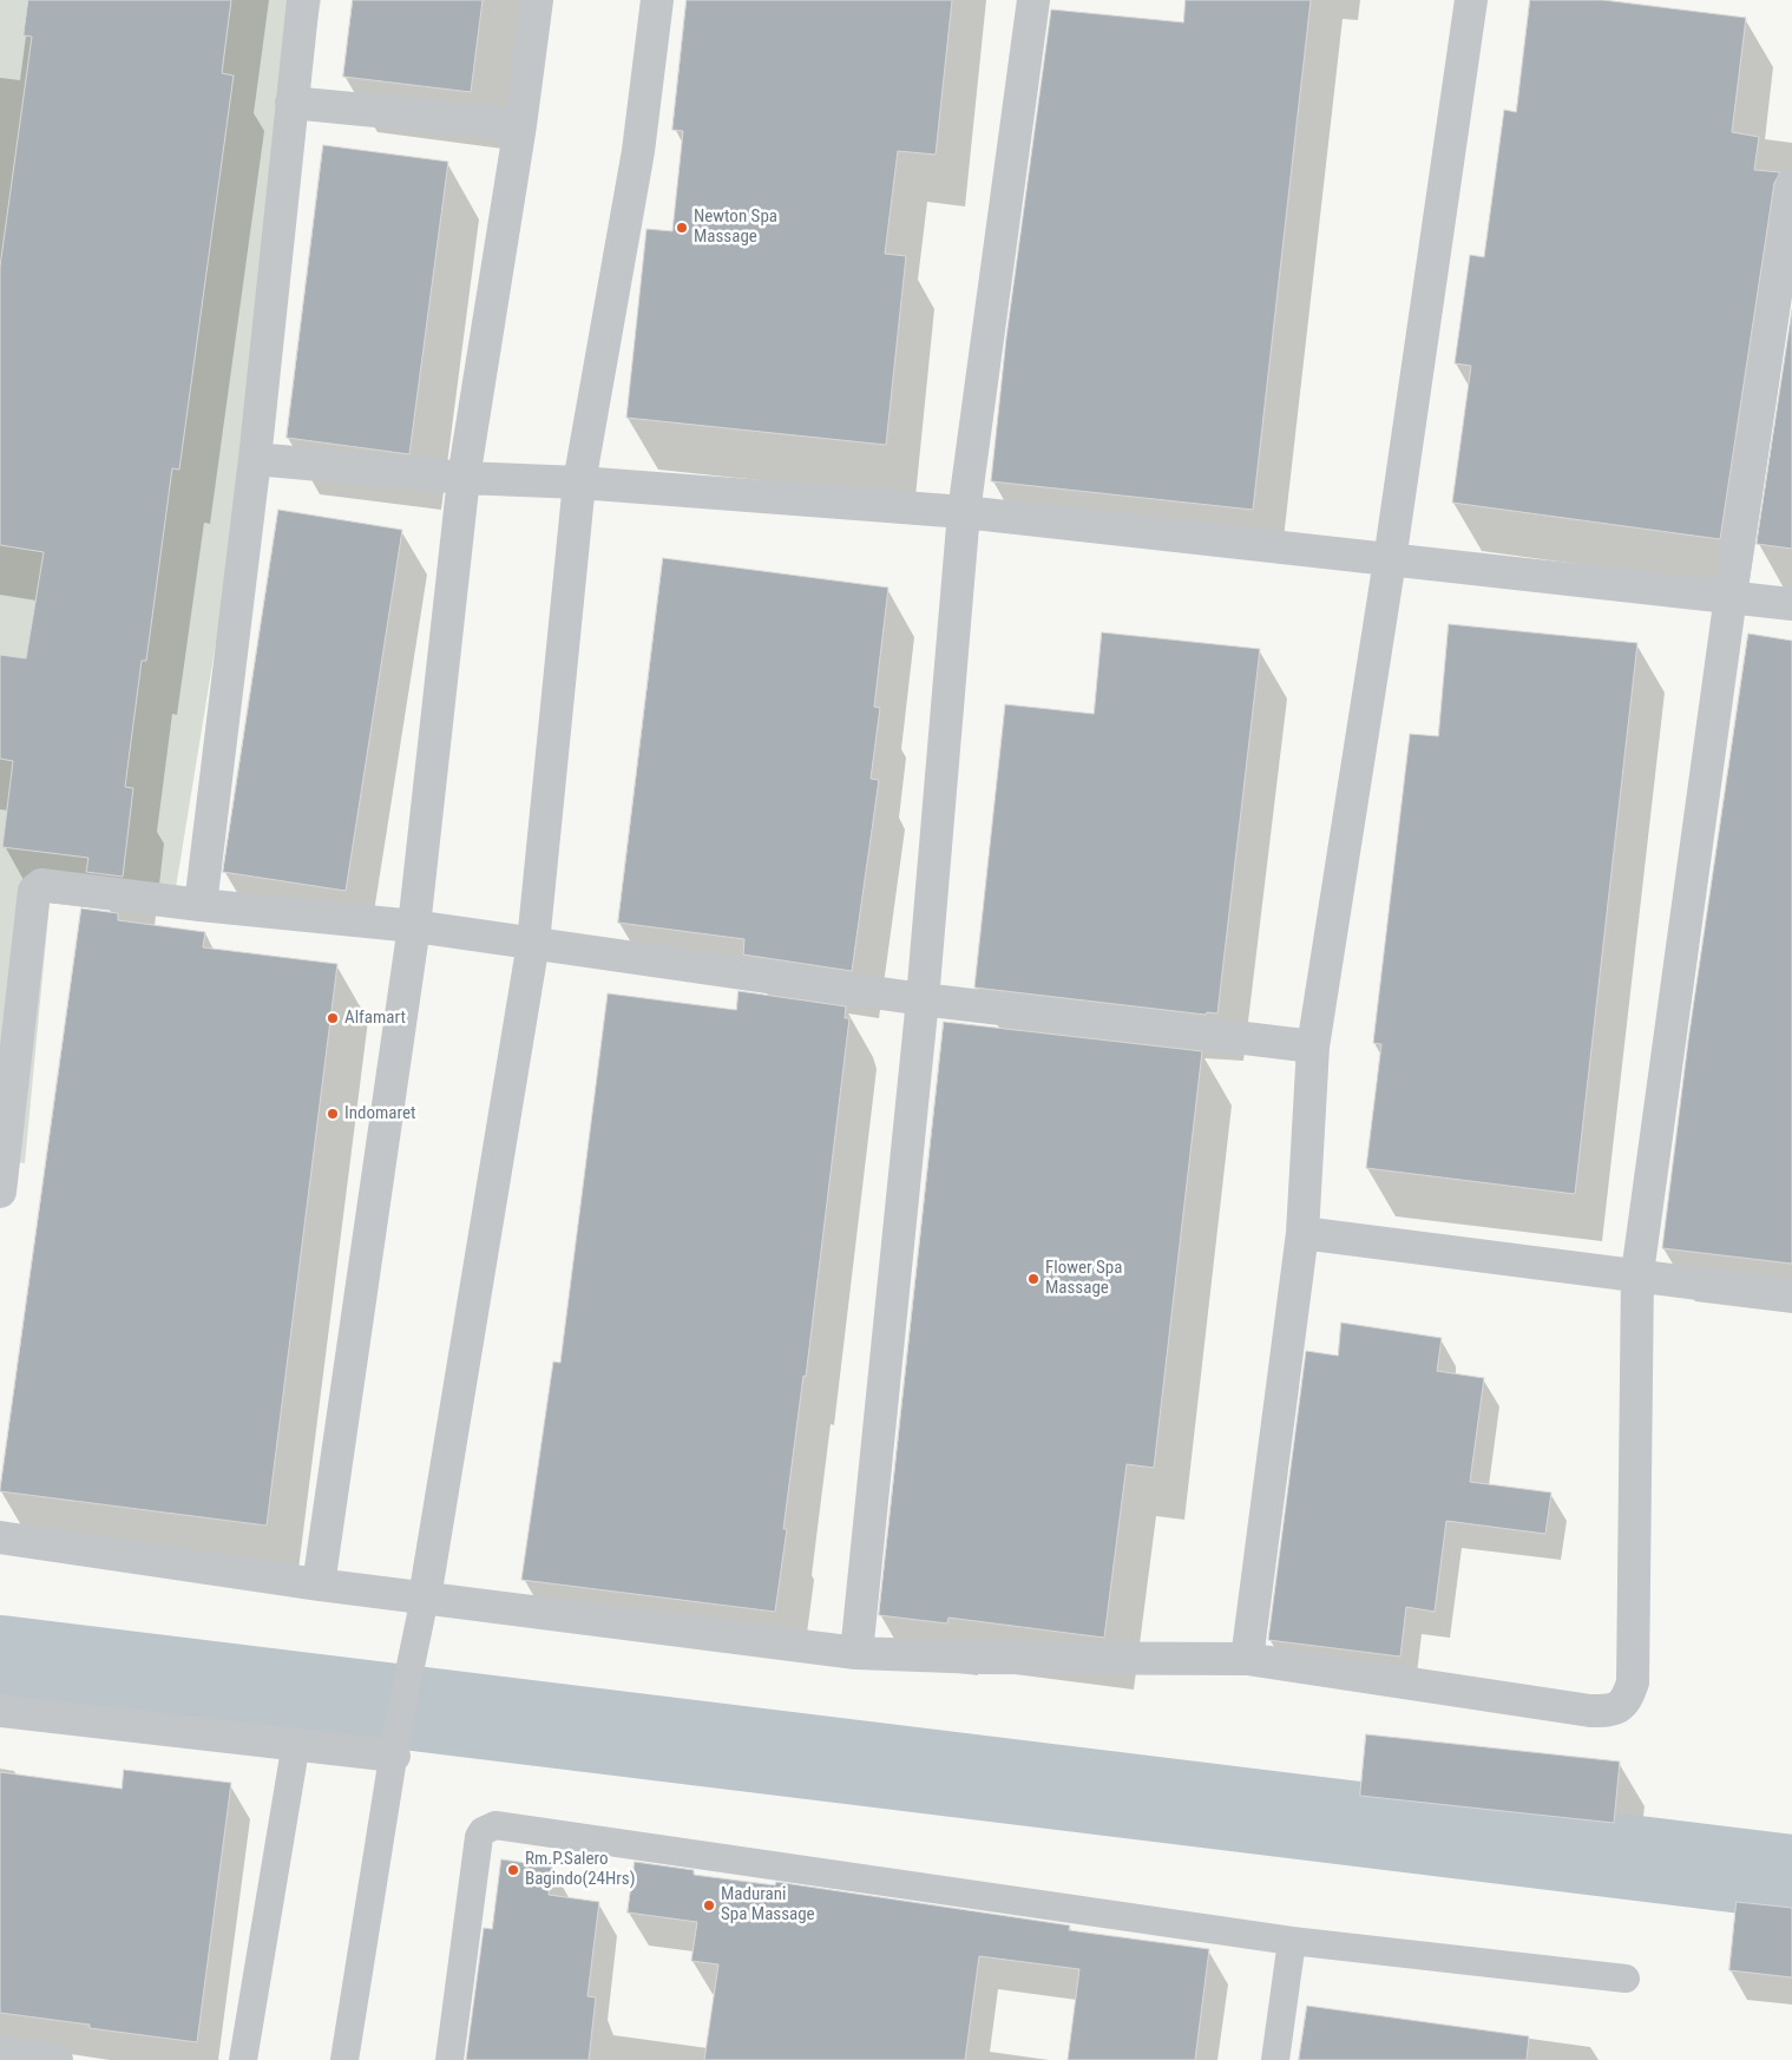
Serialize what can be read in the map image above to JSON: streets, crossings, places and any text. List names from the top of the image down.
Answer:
{
  "places": [
    "Newton Spa Massage",
    "Alfamart",
    "Indomaret",
    "Flower Spa Massage",
    "Rm.P.Salero Bagindo(24Hrs)",
    "Madurani Spa Massage"
  ]
}
